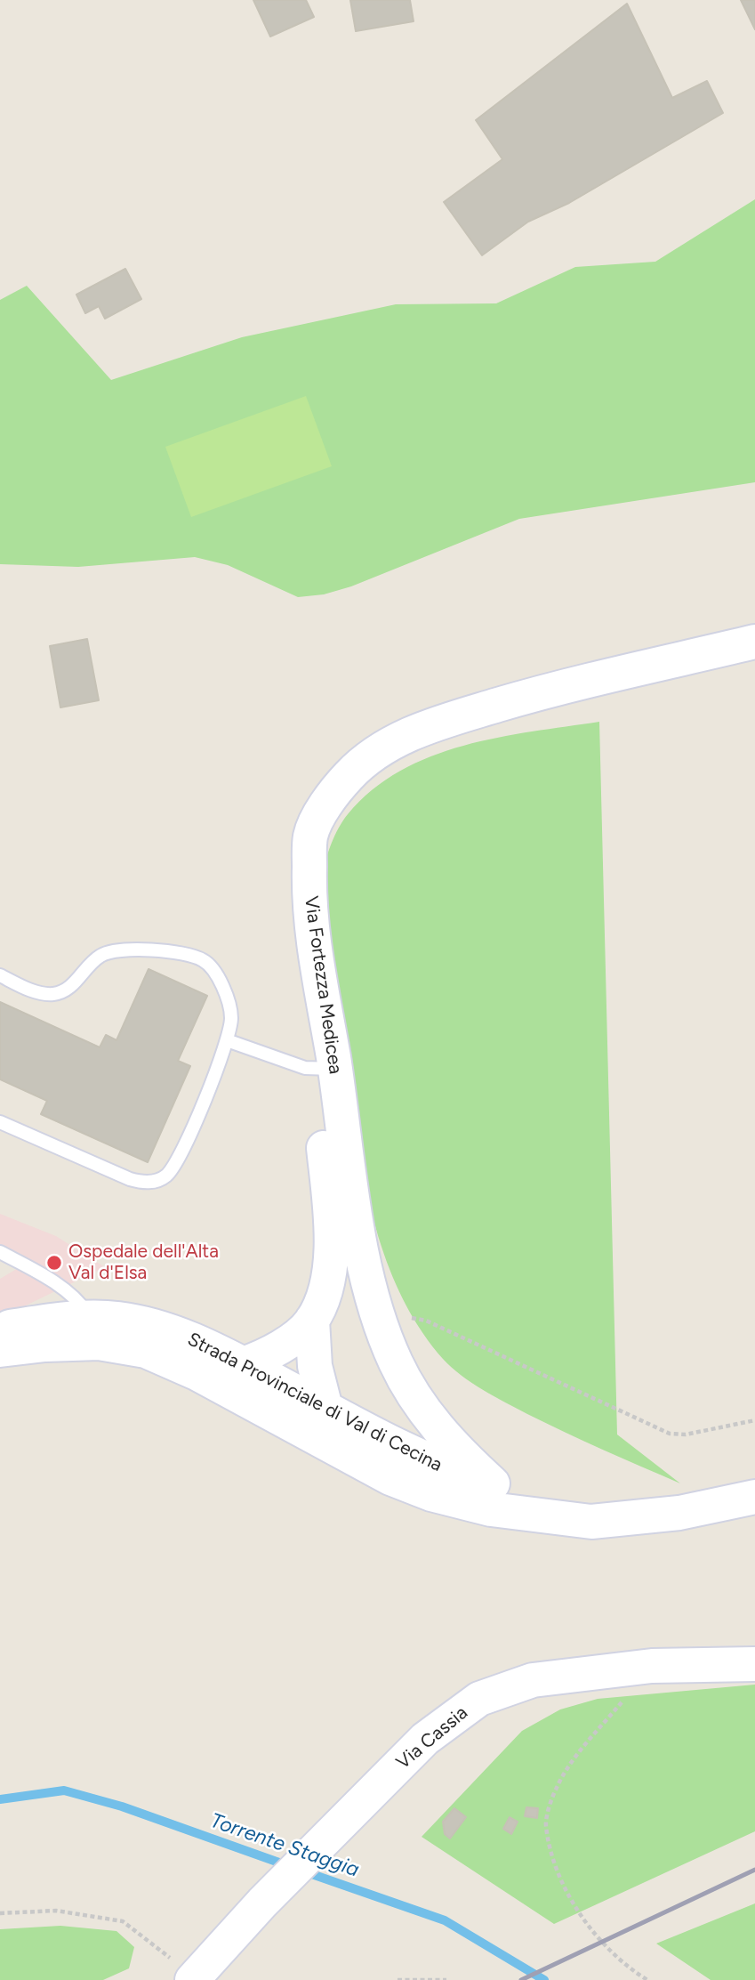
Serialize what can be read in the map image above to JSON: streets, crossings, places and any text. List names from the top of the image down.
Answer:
{
  "streets": {
    "main road": ["Via Fortezza Medicea", "Strada Provinciale di Val di Cecina", "Via Cassia"]
  },
  "crossings": [
    ["Via Fortezza Medicea", "Strada Provinciale di Val di Cecina"]
  ],
  "water": ["Torrente Staggia"],
  "places": ["Ospedale dell'Alta Val d'Elsa"]
}
